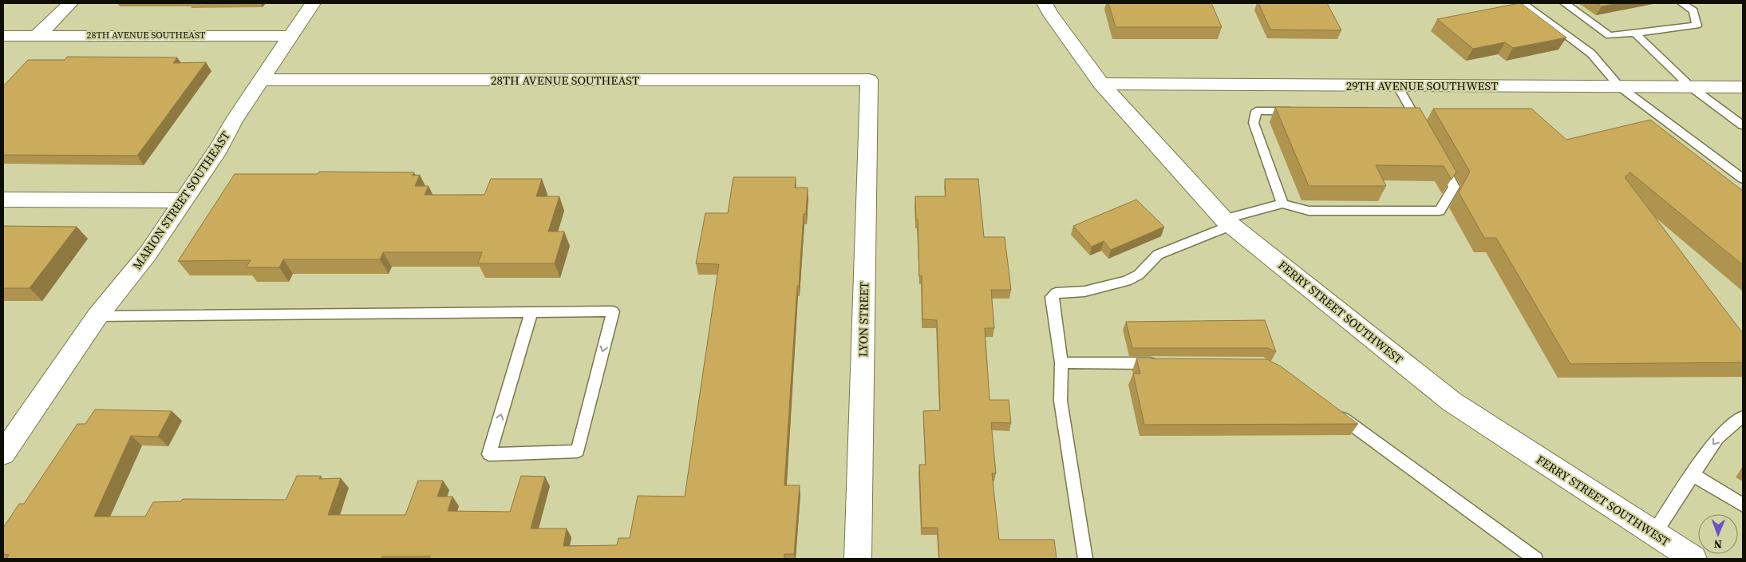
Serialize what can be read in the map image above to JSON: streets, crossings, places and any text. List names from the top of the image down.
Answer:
{
  "streets": {
    "street": [
      "28TH AVENUE SOUTHEAST",
      "29TH AVENUE SOUTHWEST",
      "MARION STREET SOUTHEAST",
      "FERRY STREET SOUTHWEST",
      "LYON STREET"
    ]
  },
  "crossings": [
    ["28TH AVENUE SOUTHEAST", "MARION STREET SOUTHEAST"],
    ["28TH AVENUE SOUTHEAST", "LYON STREET"],
    ["29TH AVENUE SOUTHWEST", "FERRY STREET SOUTHWEST"]
  ],
  "north": "bottom"
}
